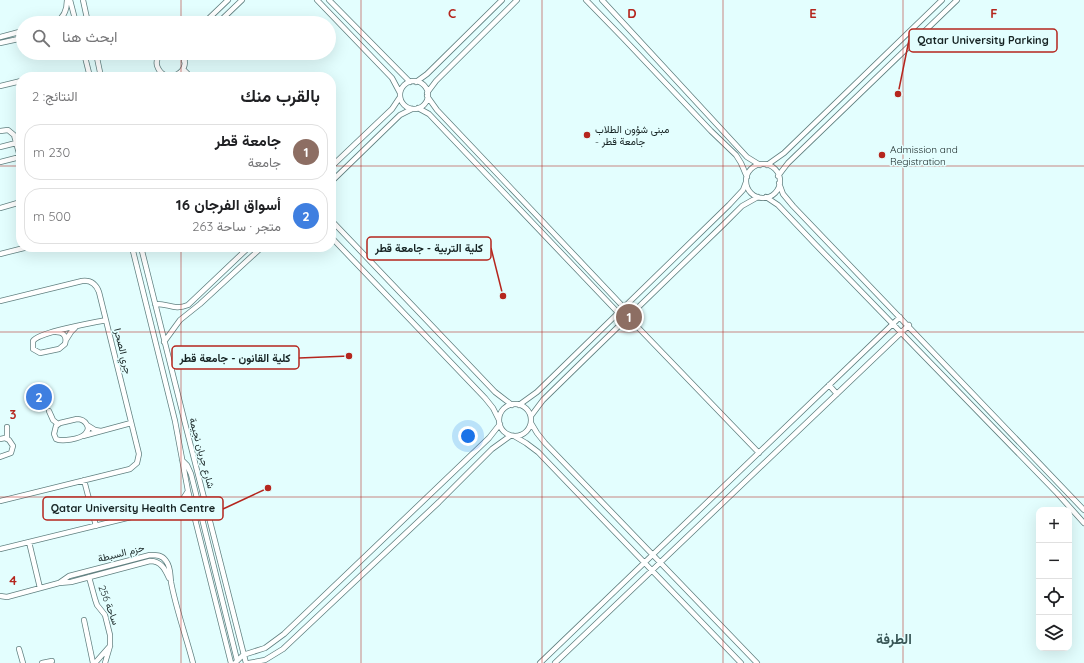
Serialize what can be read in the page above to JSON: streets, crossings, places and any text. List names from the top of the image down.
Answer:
{
  "streets": {
    "street": [
      "جري الصحرا",
      "شارع جريان نجيمة",
      "حزم السبطة",
      "ساحة 256"
    ]
  },
  "crossings": [
    ["حزم السبطة", "ساحة 256"]
  ],
  "districts": ["الطرفة"],
  "places": [
    "Qatar University Parking",
    "مبنى شؤون الطلاب - جامعة قطر",
    "Admission and Registration",
    "كلية التربية - جامعة قطر",
    "كلية القانون - جامعة قطر",
    "Qatar University Health Centre"
  ],
  "page": {
    "search": "ابحث هنا",
    "heading": ["بالقرب منك", "النتائج: 2"],
    "list": [
      {
        "mark": "1",
        "name": "جامعة قطر",
        "note": "جامعة",
        "value": "230 m"
      },
      {
        "mark": "2",
        "name": "أسواق الفرجان 16",
        "note": "متجر · ساحة 263",
        "value": "500 m"
      }
    ],
    "pins": ["1", "2"],
    "map_buttons": ["+", "−"]
  },
  "grid": {
    "columns": [
      "C",
      "D",
      "E",
      "F"
    ],
    "rows": ["3", "4"]
  }
}
